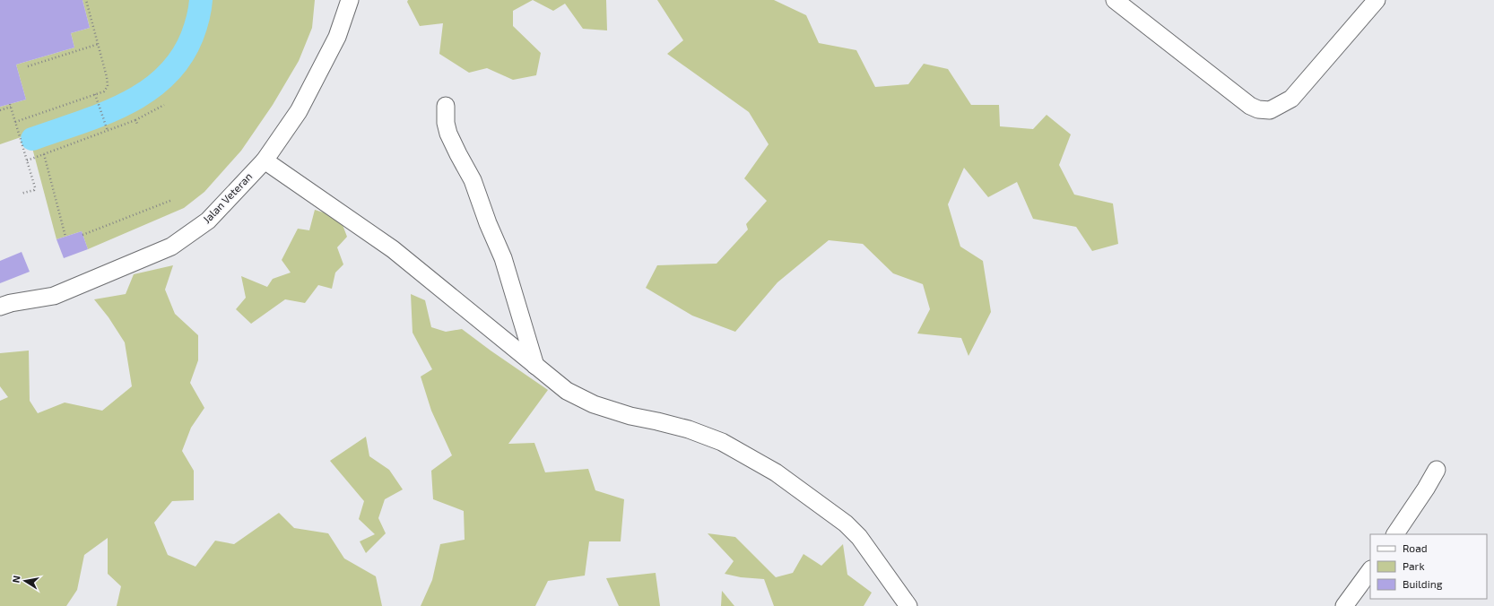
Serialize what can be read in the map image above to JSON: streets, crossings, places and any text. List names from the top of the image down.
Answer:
{
  "streets": {
    "street": ["Jalan Veteran"]
  },
  "legend": ["Road", "Park", "Building"],
  "north": "left"
}
